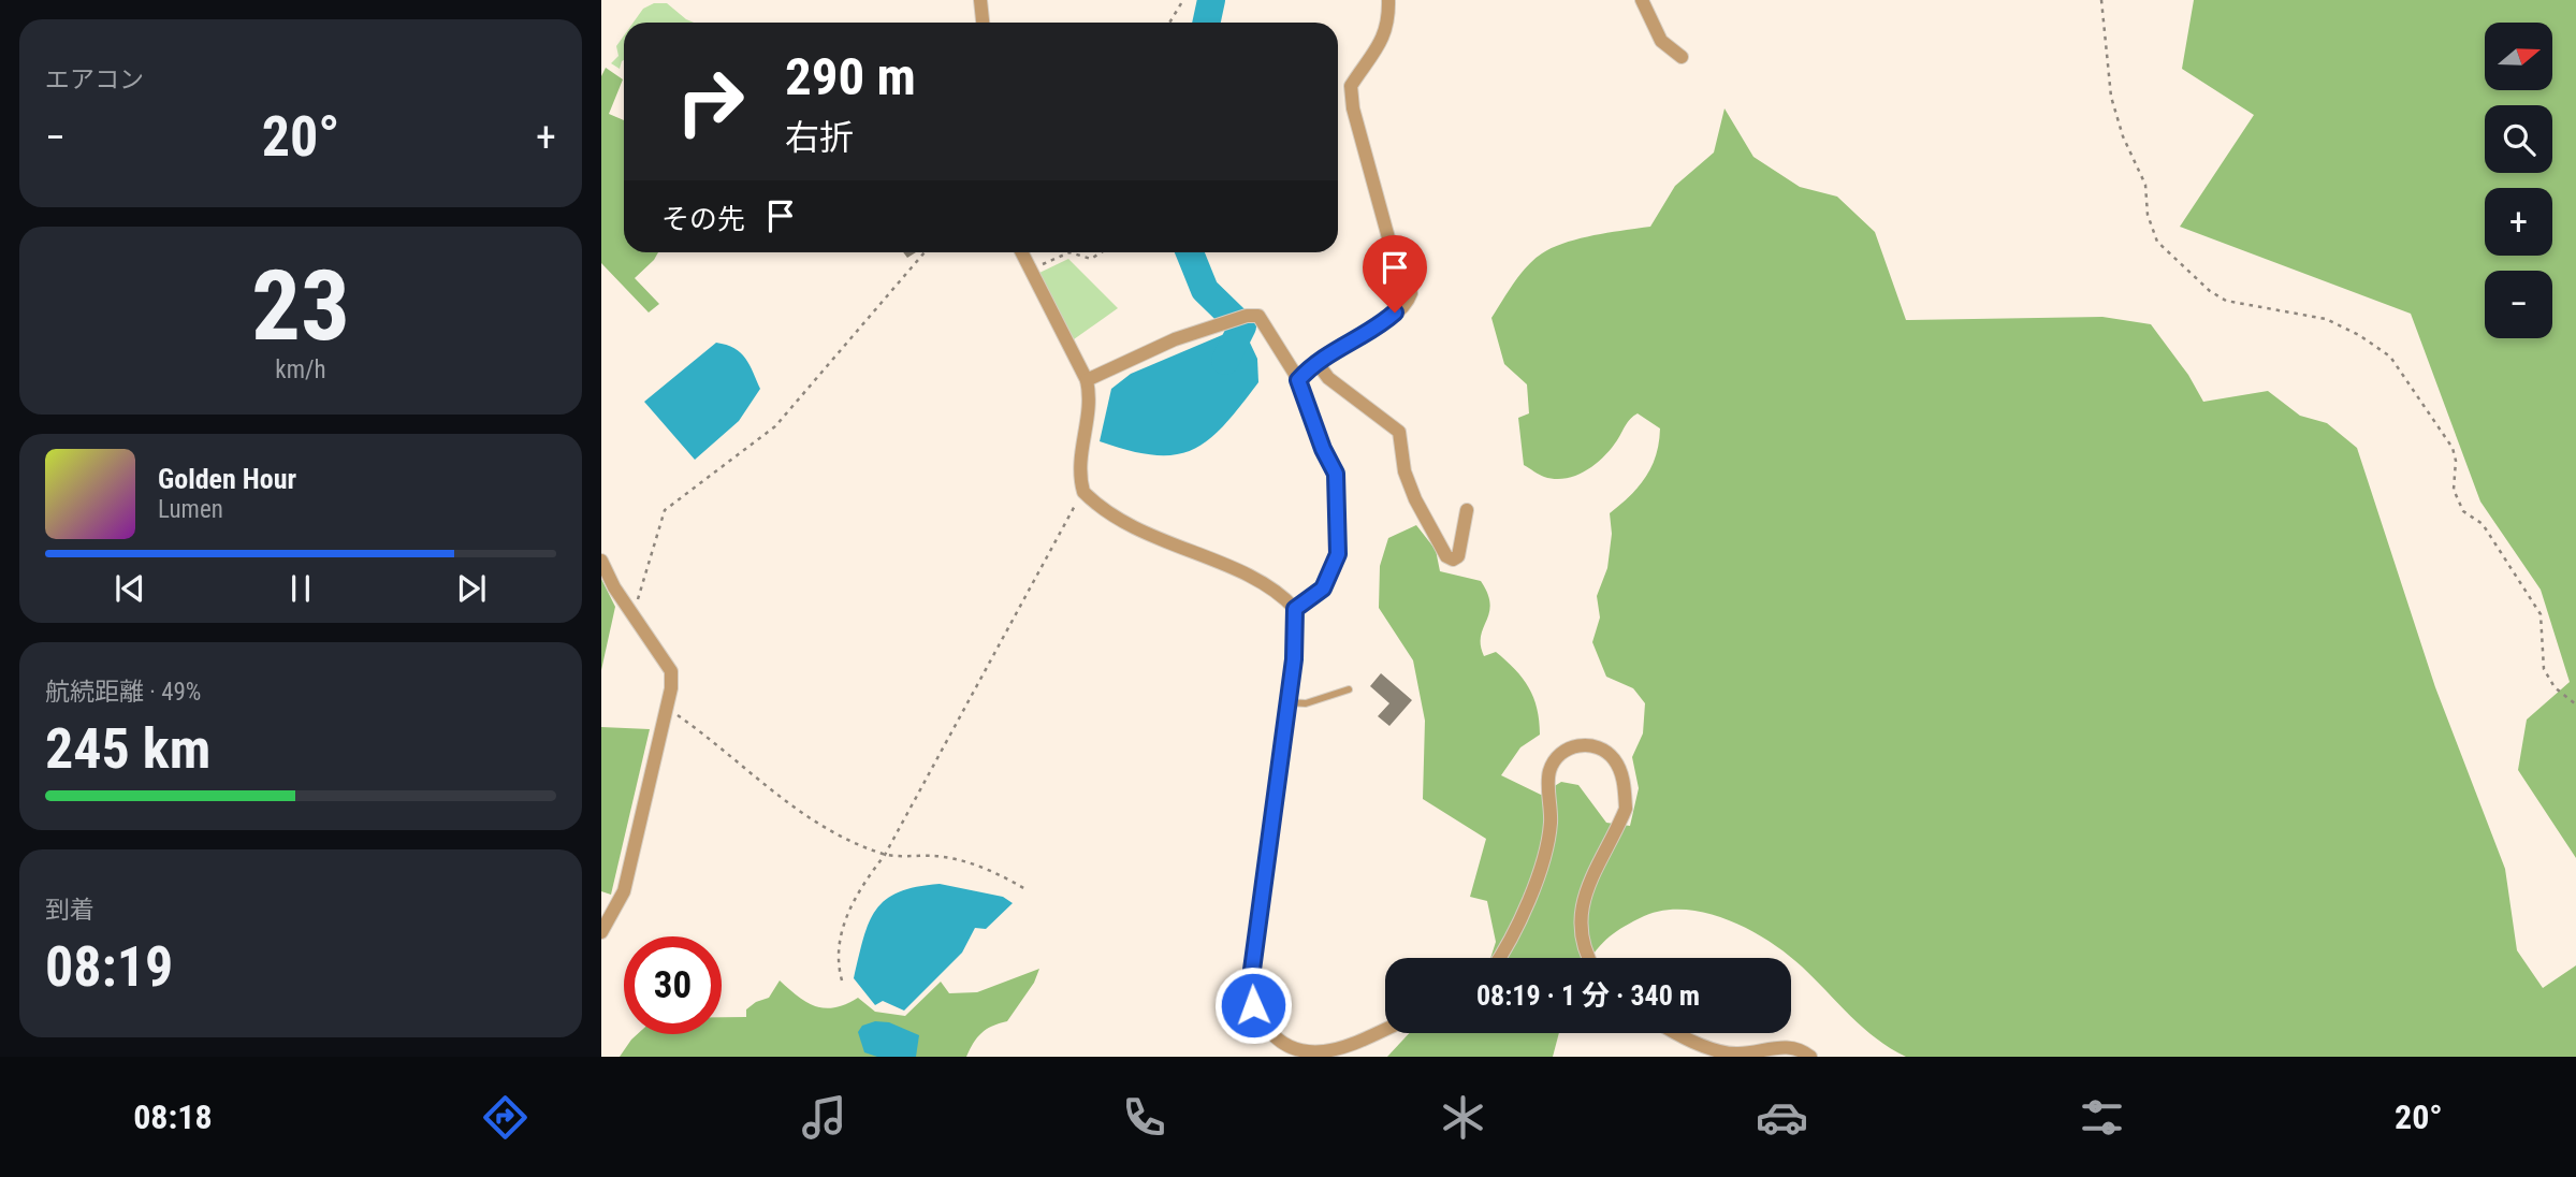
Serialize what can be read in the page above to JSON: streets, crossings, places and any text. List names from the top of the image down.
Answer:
{
  "north": "right",
  "page": {
    "tile": [
      "エアコン",
      ["23", "km/h"],
      ["航続距離 · 49%", "245 km"],
      ["到着", "08:19"]
    ],
    "map_buttons": ["+", "−"],
    "turn": ["290 m", "右折"],
    "heat": ["−", "20°", "+"],
    "then": "その先",
    "song": ["Golden Hour", "Lumen"],
    "limit": "30",
    "trip": "08:19 · 1 分 · 340 m",
    "tabs": ["08:18", "20°"]
  }
}
